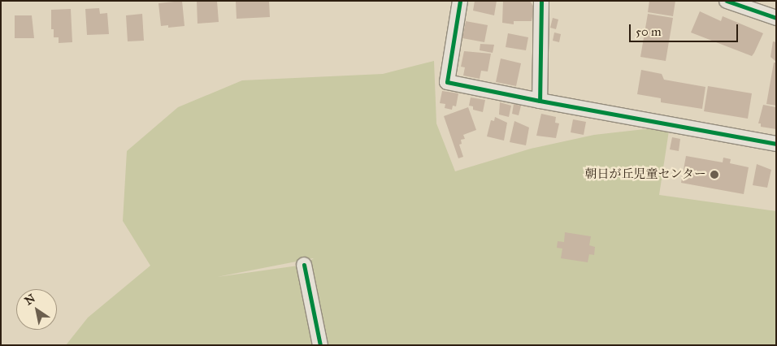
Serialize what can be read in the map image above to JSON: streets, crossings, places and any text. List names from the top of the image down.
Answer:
{
  "places": ["朝日が丘児童センター"],
  "scale_bar": "50 m",
  "north": "top left"
}
